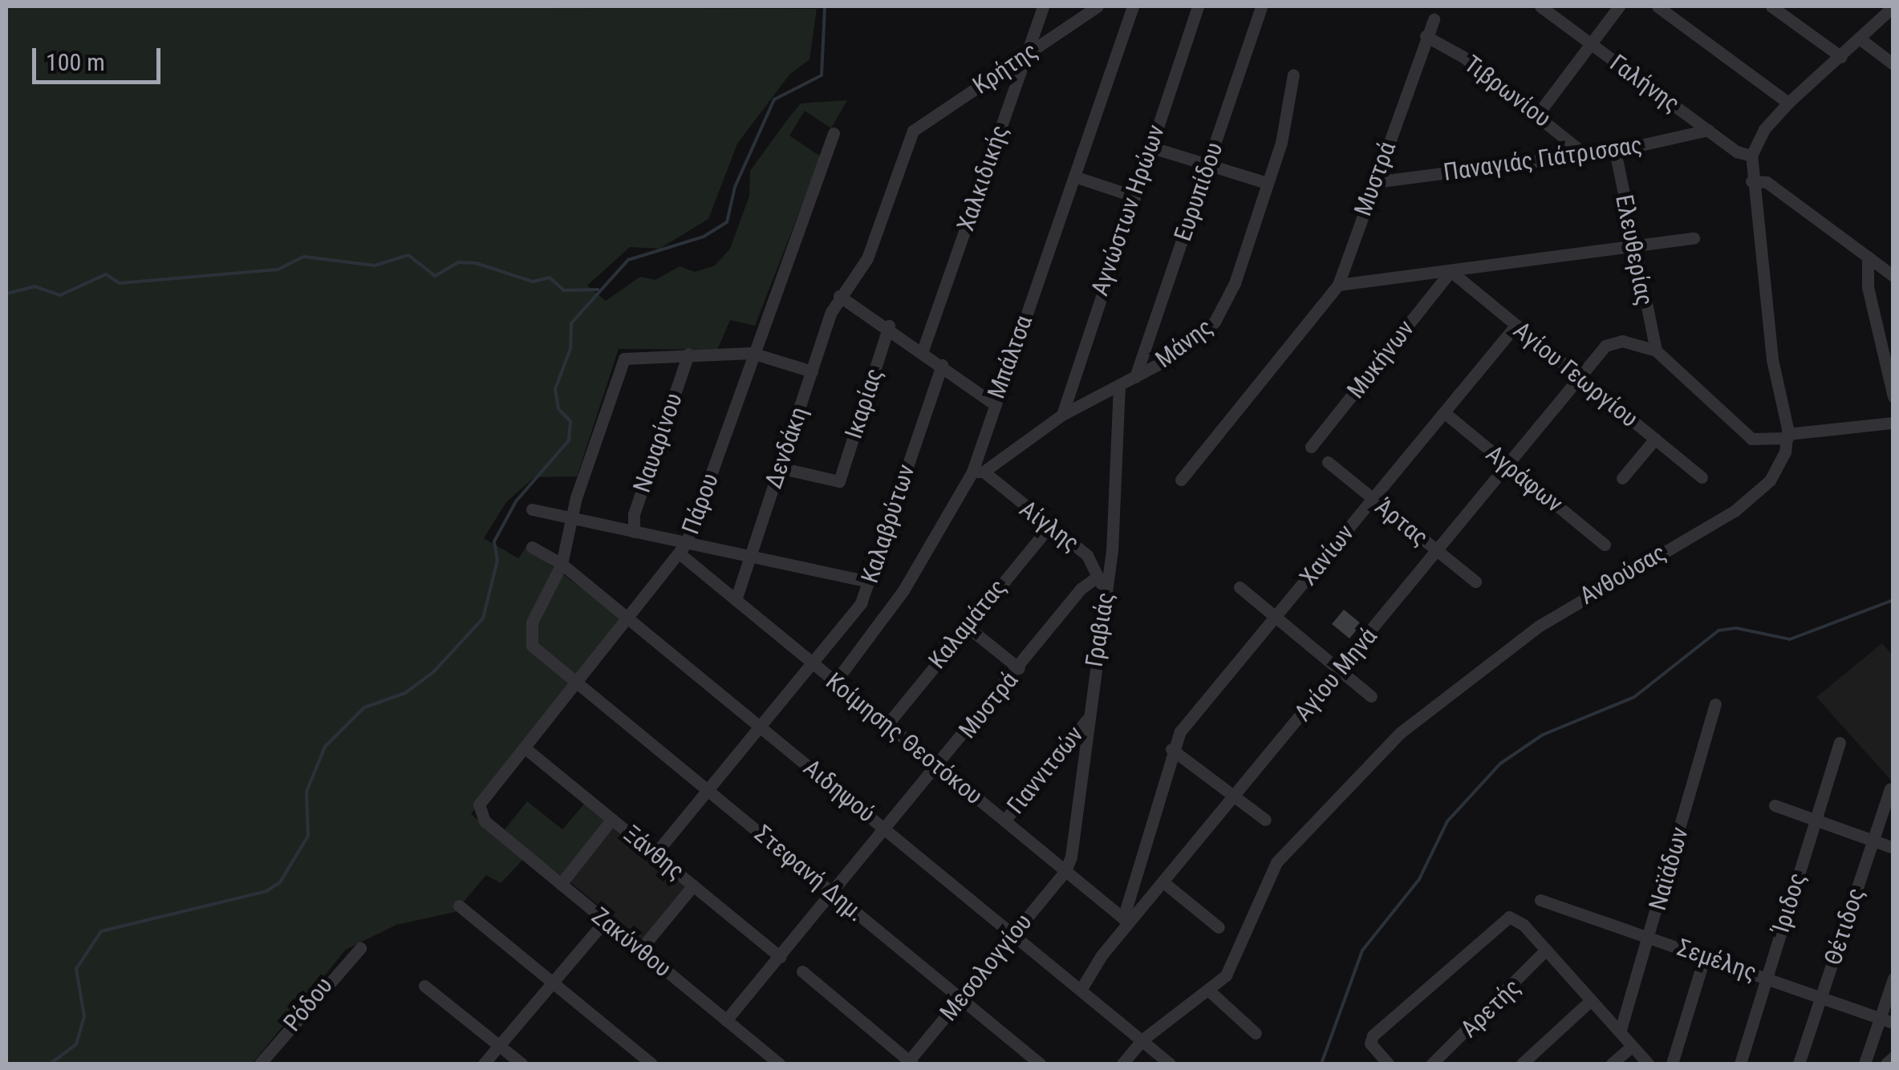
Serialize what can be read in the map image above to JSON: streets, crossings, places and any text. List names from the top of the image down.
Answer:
{
  "streets": {
    "street": [
      "Κρήτης",
      "Γαλήνης",
      "Τιβρωνίου",
      "Παναγιάς Γιάτρισσας",
      "Χαλκιδικής",
      "Μυστρά",
      "Ευρυπίδου",
      "Αγνώστων Ηρώων",
      "Ελευθερίας",
      "Μάνης",
      "Μπάλτσα",
      "Μυκήνων",
      "Αγίου Γεωργίου",
      "Ικαρίας",
      "Ναυαρίνου",
      "Δενδάκη",
      "Αγράφων",
      "Πάρου",
      "Άρτας",
      "Καλαβρύτων",
      "Αίγλης",
      "Χανίων",
      "Ανθούσας",
      "Καλαμάτας",
      "Γραβιάς",
      "Αγίου Μηνά",
      "Κοίμησης Θεοτόκου",
      "Γιαννιτσών",
      "Αιδηψού",
      "Ξάνθης",
      "Ναϊάδων",
      "Στεφανή Δημ.",
      "Ίριδος",
      "Θέτιδος",
      "Ζακύνθου",
      "Σεμέλης",
      "Μεσολογγίου",
      "Ρόδου",
      "Αρετής"
    ]
  },
  "crossings": [
    ["Κρήτης", "Χαλκιδικής"],
    ["Κρήτης", "Δενδάκη"],
    ["Γαλήνης", "Παναγιάς Γιάτρισσας"],
    ["Γαλήνης", "Ανθούσας"],
    ["Τιβρωνίου", "Παναγιάς Γιάτρισσας"],
    ["Τιβρωνίου", "Μυστρά"],
    ["Παναγιάς Γιάτρισσας", "Μυστρά"],
    ["Παναγιάς Γιάτρισσας", "Ελευθερίας"],
    ["Μυστρά", "Αίγλης"],
    ["Μυστρά", "Κοίμησης Θεοτόκου"],
    ["Μυστρά", "Αιδηψού"],
    ["Μυστρά", "Ξάνθης"],
    ["Μυστρά", "Στεφανή Δημ."],
    ["Μυστρά", "Ζακύνθου"],
    ["Ευρυπίδου", "Μάνης"],
    ["Αγνώστων Ηρώων", "Μάνης"],
    ["Ελευθερίας", "Αγίου Μηνά"],
    ["Μάνης", "Μπάλτσα"],
    ["Μάνης", "Αίγλης"],
    ["Μάνης", "Γραβιάς"],
    ["Μπάλτσα", "Αίγλης"],
    ["Μπάλτσα", "Κοίμησης Θεοτόκου"],
    ["Μυκήνων", "Αγίου Γεωργίου"],
    ["Αγίου Γεωργίου", "Χανίων"],
    ["Αγίου Γεωργίου", "Αγίου Μηνά"],
    ["Ικαρίας", "Δενδάκη"],
    ["Δενδάκη", "Κοίμησης Θεοτόκου"],
    ["Αγράφων", "Χανίων"],
    ["Αγράφων", "Αγίου Μηνά"],
    ["Πάρου", "Κοίμησης Θεοτόκου"],
    ["Πάρου", "Αιδηψού"],
    ["Πάρου", "Ξάνθης"],
    ["Πάρου", "Στεφανή Δημ."],
    ["Πάρου", "Ζακύνθου"],
    ["Άρτας", "Χανίων"],
    ["Άρτας", "Αγίου Μηνά"],
    ["Καλαβρύτων", "Κοίμησης Θεοτόκου"],
    ["Καλαβρύτων", "Αιδηψού"],
    ["Καλαβρύτων", "Ξάνθης"],
    ["Καλαβρύτων", "Στεφανή Δημ."],
    ["Αίγλης", "Καλαμάτας"],
    ["Αίγλης", "Γραβιάς"],
    ["Χανίων", "Αγίου Μηνά"],
    ["Χανίων", "Κοίμησης Θεοτόκου"],
    ["Ανθούσας", "Αιδηψού"],
    ["Καλαμάτας", "Κοίμησης Θεοτόκου"],
    ["Γραβιάς", "Κοίμησης Θεοτόκου"],
    ["Γραβιάς", "Γιαννιτσών"],
    ["Γραβιάς", "Μεσολογγίου"],
    ["Αγίου Μηνά", "Κοίμησης Θεοτόκου"],
    ["Αγίου Μηνά", "Αιδηψού"],
    ["Κοίμησης Θεοτόκου", "Γιαννιτσών"],
    ["Κοίμησης Θεοτόκου", "Μεσολογγίου"],
    ["Αιδηψού", "Στεφανή Δημ."],
    ["Αιδηψού", "Μεσολογγίου"],
    ["Ναϊάδων", "Σεμέλης"],
    ["Στεφανή Δημ.", "Μεσολογγίου"],
    ["Ίριδος", "Σεμέλης"],
    ["Θέτιδος", "Σεμέλης"]
  ],
  "scale_bar": "100 m"
}
